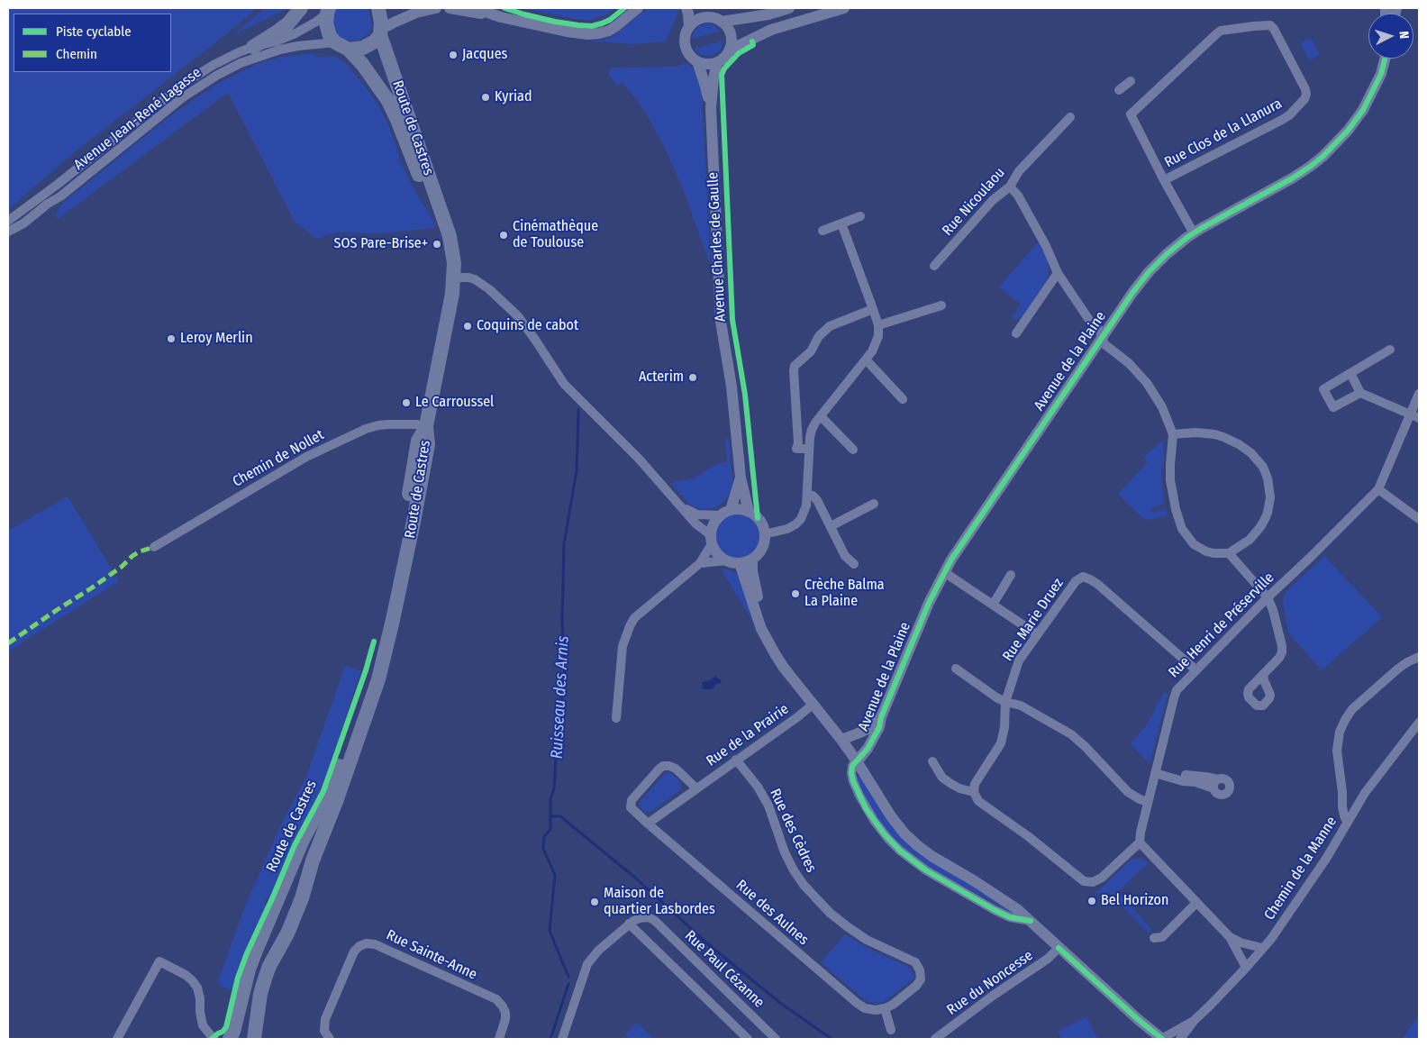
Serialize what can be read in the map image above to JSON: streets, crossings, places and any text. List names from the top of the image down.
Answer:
{
  "streets": {
    "main road": ["Route de Castres"],
    "street": [
      "Avenue Jean-René Lagasse",
      "Rue Clos de la Llanura",
      "Rue Nicoulaou",
      "Avenue Charles de Gaulle",
      "Avenue de la Plaine",
      "Chemin de Nollet",
      "Rue Marie Druez",
      "Rue Henri de Préserville",
      "Rue de la Prairie",
      "Rue des Cèdres",
      "Chemin de la Manne",
      "Rue des Aulnes",
      "Rue Sainte-Anne",
      "Rue Paul Cézanne",
      "Rue du Noncesse"
    ]
  },
  "crossings": [
    ["Avenue Jean-René Lagasse", "Route de Castres"],
    ["Route de Castres", "Chemin de Nollet"],
    ["Rue Marie Druez", "Rue Henri de Préserville"],
    ["Rue de la Prairie", "Rue des Cèdres"],
    ["Rue de la Prairie", "Rue des Aulnes"],
    ["Rue des Cèdres", "Rue des Aulnes"]
  ],
  "water": ["Ruisseau des Arnis"],
  "places": [
    "Jacques",
    "Kyriad",
    "Cinémathèque de Toulouse",
    "SOS Pare-Brise+",
    "Coquins de cabot",
    "Leroy Merlin",
    "Acterim",
    "Le Carroussel",
    "Crèche Balma La Plaine",
    "Bel Horizon",
    "Maison de quartier Lasbordes"
  ],
  "legend": ["Piste cyclable", "Chemin"],
  "north": "right"
}
